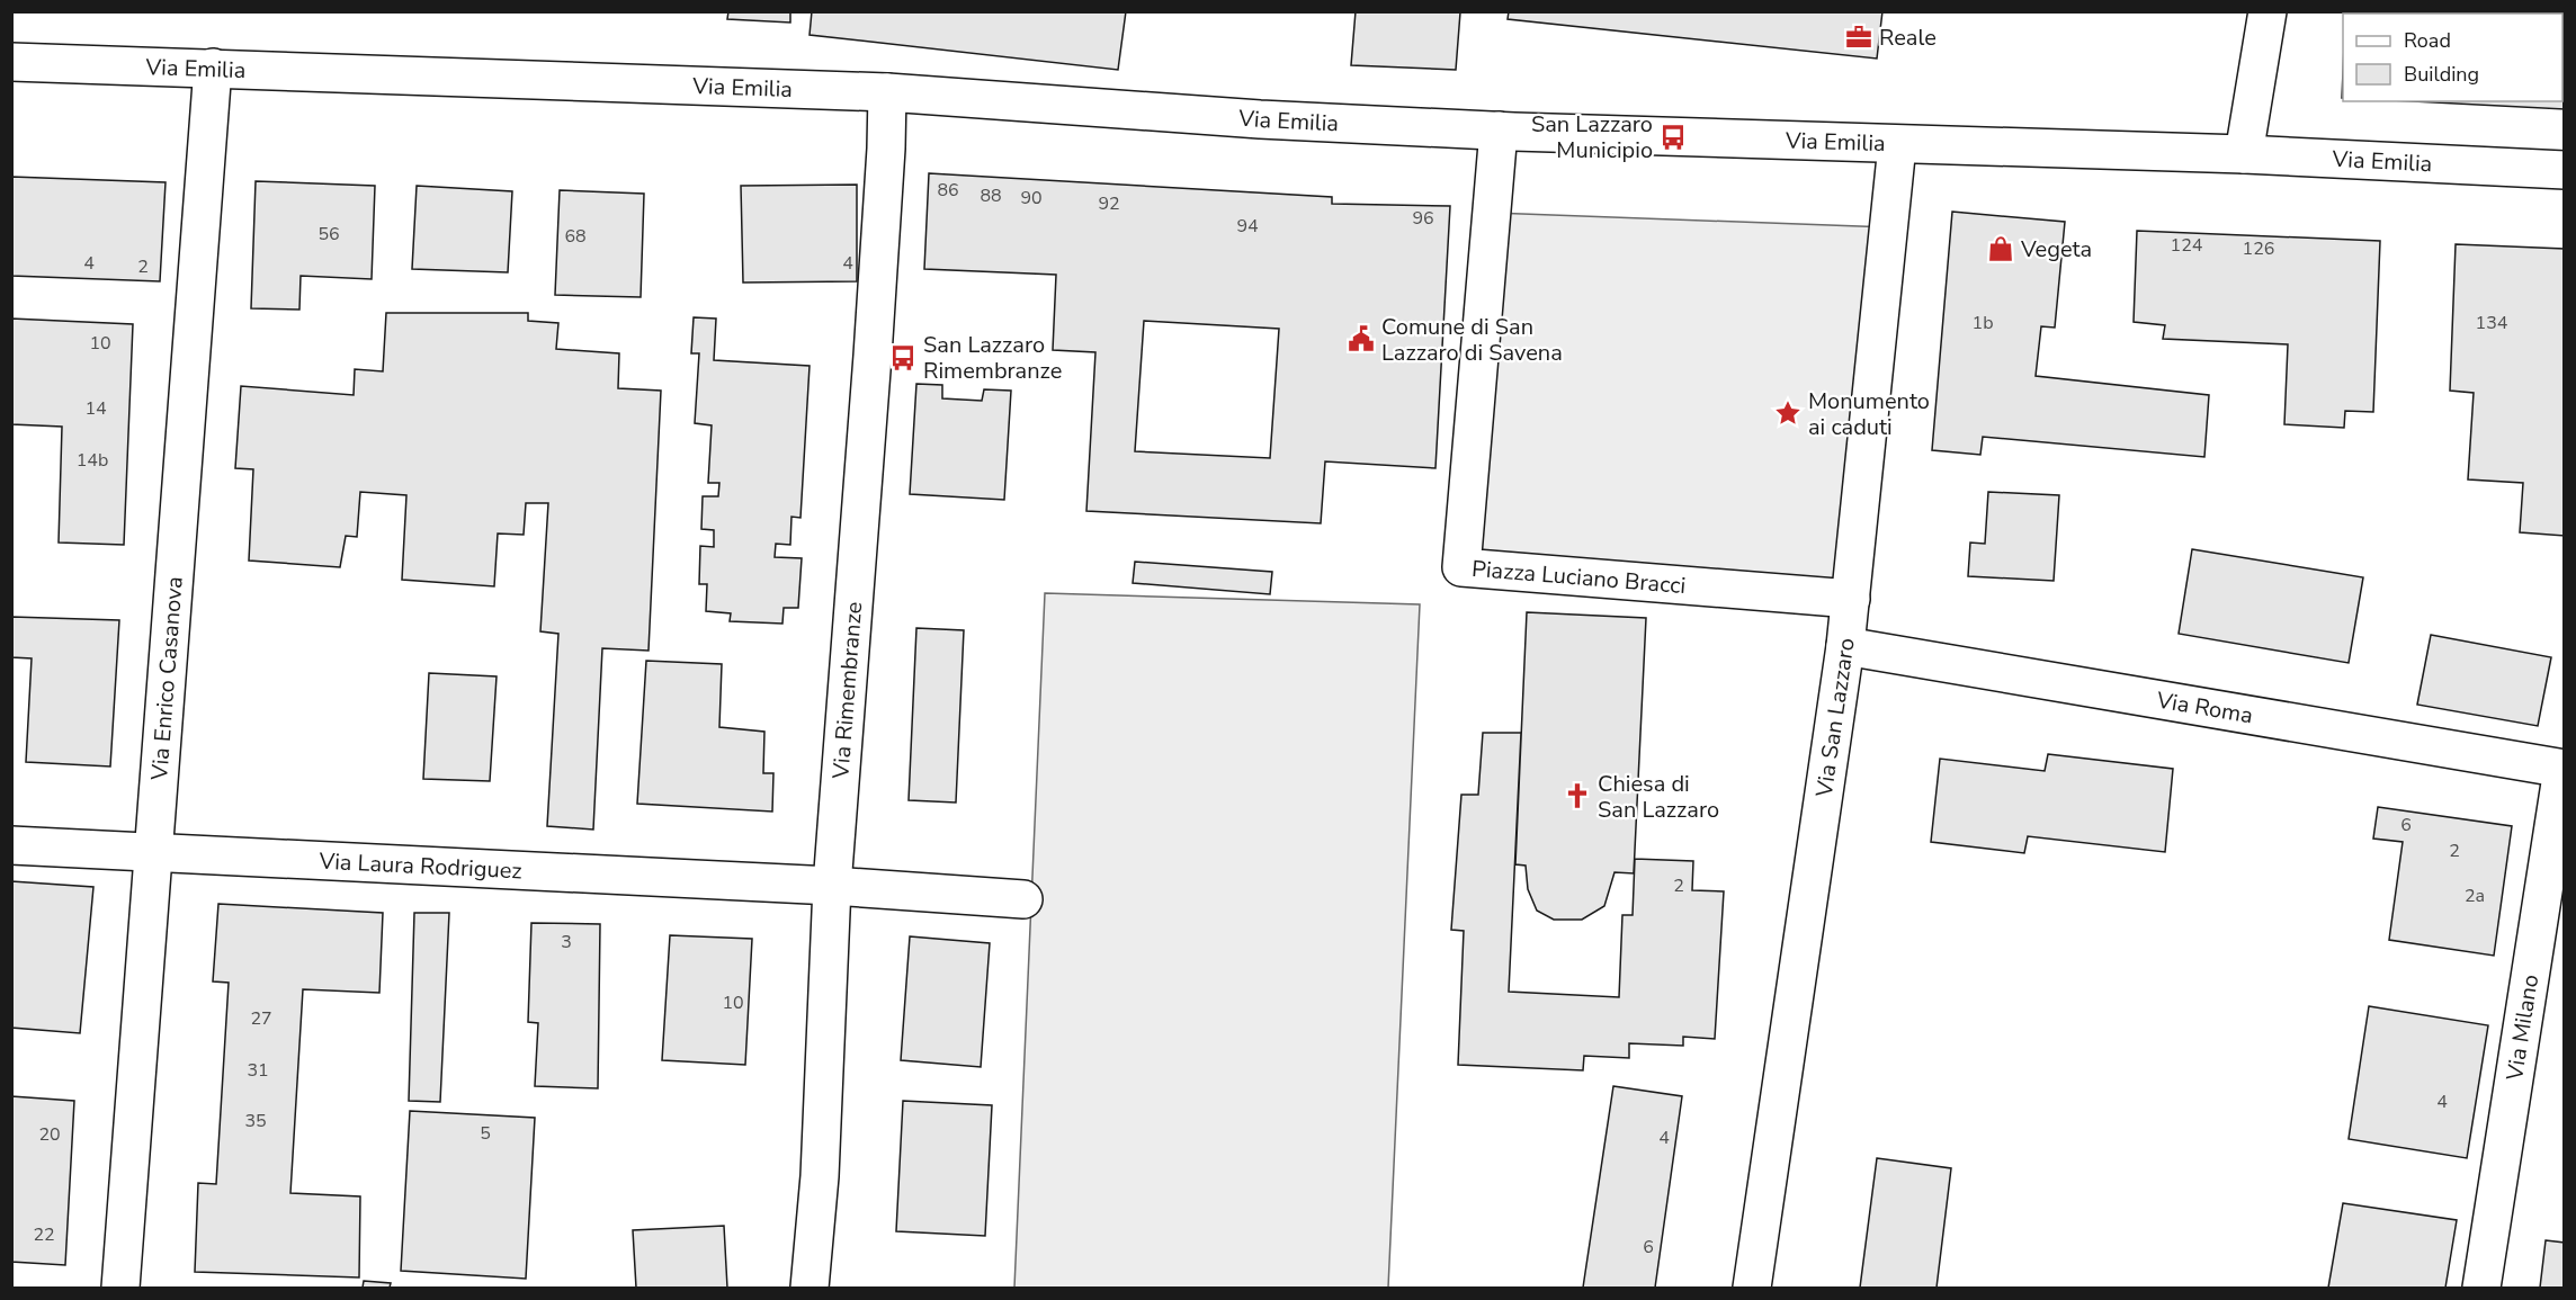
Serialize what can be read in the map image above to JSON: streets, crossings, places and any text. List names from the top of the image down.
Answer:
{
  "streets": {
    "street": [
      "Via Emilia",
      "Piazza Luciano Bracci",
      "Via Enrico Casanova",
      "Via Rimembranze",
      "Via Roma",
      "Via San Lazzaro",
      "Via Laura Rodriguez",
      "Via Milano"
    ]
  },
  "crossings": [
    ["Via Emilia", "Piazza Luciano Bracci"],
    ["Via Emilia", "Via Enrico Casanova"],
    ["Via Emilia", "Via Rimembranze"],
    ["Via Emilia", "Via San Lazzaro"],
    ["Piazza Luciano Bracci", "Via San Lazzaro"],
    ["Via Enrico Casanova", "Via Laura Rodriguez"],
    ["Via Rimembranze", "Via Laura Rodriguez"],
    ["Via Roma", "Via San Lazzaro"],
    ["Via Roma", "Via Milano"]
  ],
  "places": {
    "office": ["Reale"],
    "bus stop": ["San Lazzaro Municipio", "San Lazzaro Rimembranze"],
    "shop": ["Vegeta"],
    "public building": ["Comune di San Lazzaro di Savena"],
    "place": ["Monumento ai caduti"],
    "church": ["Chiesa di San Lazzaro"]
  },
  "house_numbers": [
    "86",
    "88",
    "90",
    "92",
    "96",
    "94",
    "56",
    "68",
    "124",
    "126",
    "4",
    "4",
    "2",
    "1b",
    "134",
    "10",
    "14",
    "14b",
    "6",
    "2",
    "2",
    "2a",
    "3",
    "10",
    "27",
    "31",
    "4",
    "35",
    "5",
    "20",
    "4",
    "22",
    "6"
  ],
  "legend": ["Road", "Building"]
}
